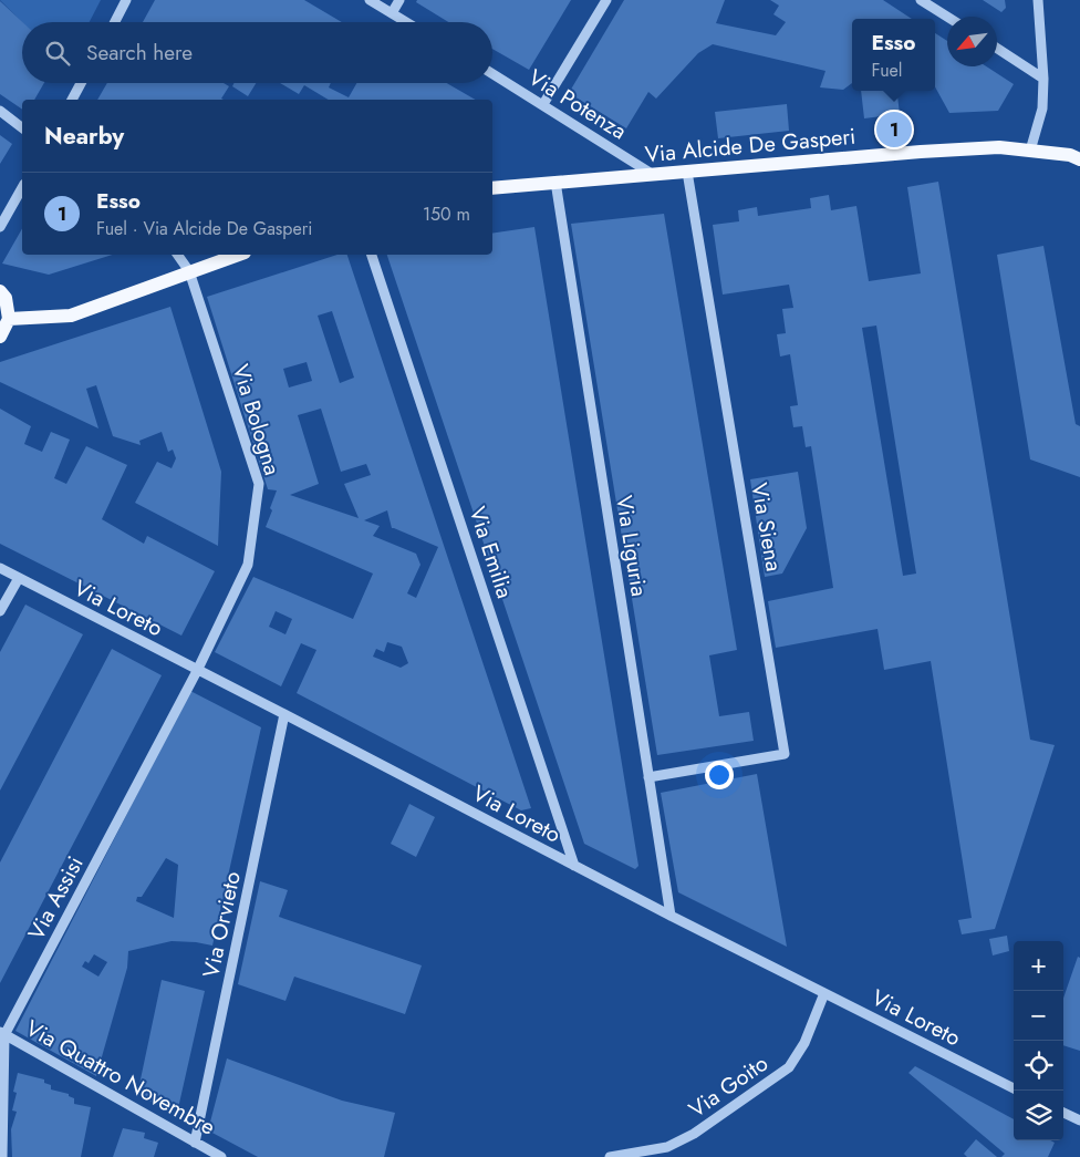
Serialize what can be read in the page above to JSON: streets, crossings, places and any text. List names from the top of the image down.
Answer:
{
  "streets": {
    "main road": ["Via Alcide De Gasperi"],
    "street": [
      "Via Potenza",
      "Via Bologna",
      "Via Siena",
      "Via Liguria",
      "Via Emilia",
      "Via Loreto",
      "Via Assisi",
      "Via Orvieto",
      "Via Quattro Novembre",
      "Via Goito"
    ]
  },
  "crossings": [
    ["Via Potenza", "Via Alcide De Gasperi"],
    ["Via Alcide De Gasperi", "Via Siena"],
    ["Via Alcide De Gasperi", "Via Liguria"],
    ["Via Bologna", "Via Loreto"],
    ["Via Bologna", "Via Assisi"],
    ["Via Siena", "Via Liguria"],
    ["Via Liguria", "Via Loreto"],
    ["Via Emilia", "Via Loreto"],
    ["Via Loreto", "Via Assisi"],
    ["Via Loreto", "Via Orvieto"],
    ["Via Loreto", "Via Goito"],
    ["Via Assisi", "Via Quattro Novembre"],
    ["Via Orvieto", "Via Quattro Novembre"]
  ],
  "north": "bottom left",
  "page": {
    "popup": ["Esso", "Fuel"],
    "search": "Search here",
    "heading": "Nearby",
    "pins": "1",
    "list": [
      {
        "mark": "1",
        "name": "Esso",
        "note": "Fuel · Via Alcide De Gasperi",
        "value": "150 m"
      }
    ],
    "map_buttons": ["+", "−"]
  }
}
